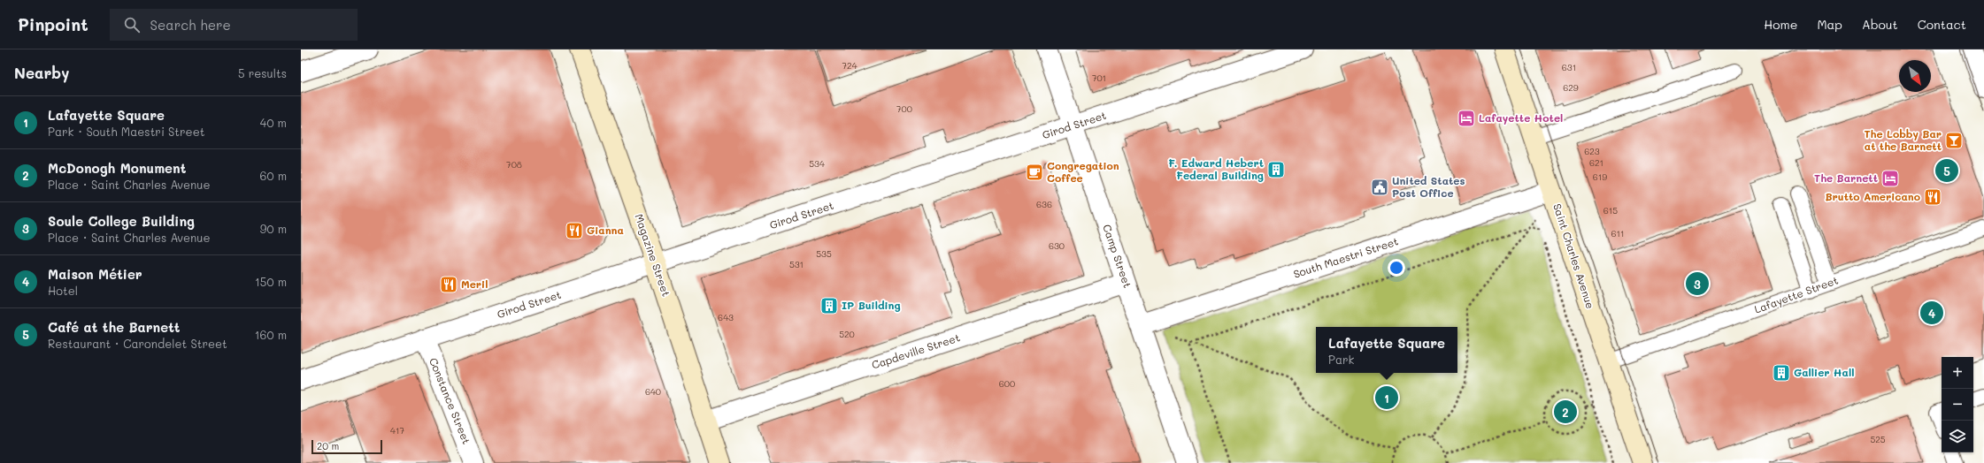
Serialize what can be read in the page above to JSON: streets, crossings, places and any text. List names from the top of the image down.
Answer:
{
  "streets": {
    "street": [
      "Girod Street",
      "Magazine Street",
      "Camp Street",
      "Saint Charles Avenue",
      "South Maestri Street",
      "Capdeville Street",
      "Constance Street"
    ],
    "lane": ["Lafayette Street"]
  },
  "crossings": [
    ["Girod Street", "Magazine Street"],
    ["Girod Street", "Camp Street"],
    ["Girod Street", "Constance Street"],
    ["Magazine Street", "Capdeville Street"],
    ["Camp Street", "South Maestri Street"],
    ["Camp Street", "Capdeville Street"],
    ["Saint Charles Avenue", "South Maestri Street"],
    ["Saint Charles Avenue", "Lafayette Street"]
  ],
  "places": {
    "hotel": ["Lafayette Hotel", "The Barnett"],
    "bar": ["The Lobby Bar at the Barnett"],
    "building": ["F. Edward Hebert Federal Building", "IP Building", "Gallier Hall"],
    "cafe": ["Congregation Coffee"],
    "public building": ["United States Post Office"],
    "restaurant": ["Brutto Americano", "Gianna", "Meril"]
  },
  "house_numbers": [
    "724",
    "631",
    "701",
    "629",
    "700",
    "623",
    "621",
    "534",
    "708",
    "619",
    "636",
    "615",
    "611",
    "630",
    "535",
    "531",
    "643",
    "520",
    "600",
    "640",
    "417",
    "525"
  ],
  "scale_bar": "20 m",
  "north": "bottom right",
  "page": {
    "header": "Pinpoint",
    "search": "Search here",
    "nav": [
      "Home",
      "Map",
      "About",
      "Contact"
    ],
    "heading": ["Nearby", "5 results"],
    "list": [
      {
        "mark": "1",
        "name": "Lafayette Square",
        "note": "Park · South Maestri Street",
        "value": "40 m"
      },
      {
        "mark": "2",
        "name": "McDonogh Monument",
        "note": "Place · Saint Charles Avenue",
        "value": "60 m"
      },
      {
        "mark": "3",
        "name": "Soule College Building",
        "note": "Place · Saint Charles Avenue",
        "value": "90 m"
      },
      {
        "mark": "4",
        "name": "Maison Métier",
        "note": "Hotel",
        "value": "150 m"
      },
      {
        "mark": "5",
        "name": "Café at the Barnett",
        "note": "Restaurant · Carondelet Street",
        "value": "160 m"
      }
    ],
    "pins": [
      "5",
      "3",
      "4",
      "1",
      "2"
    ],
    "popup": ["Lafayette Square", "Park"],
    "map_buttons": ["+", "−"],
    "scale": "20 m"
  }
}
